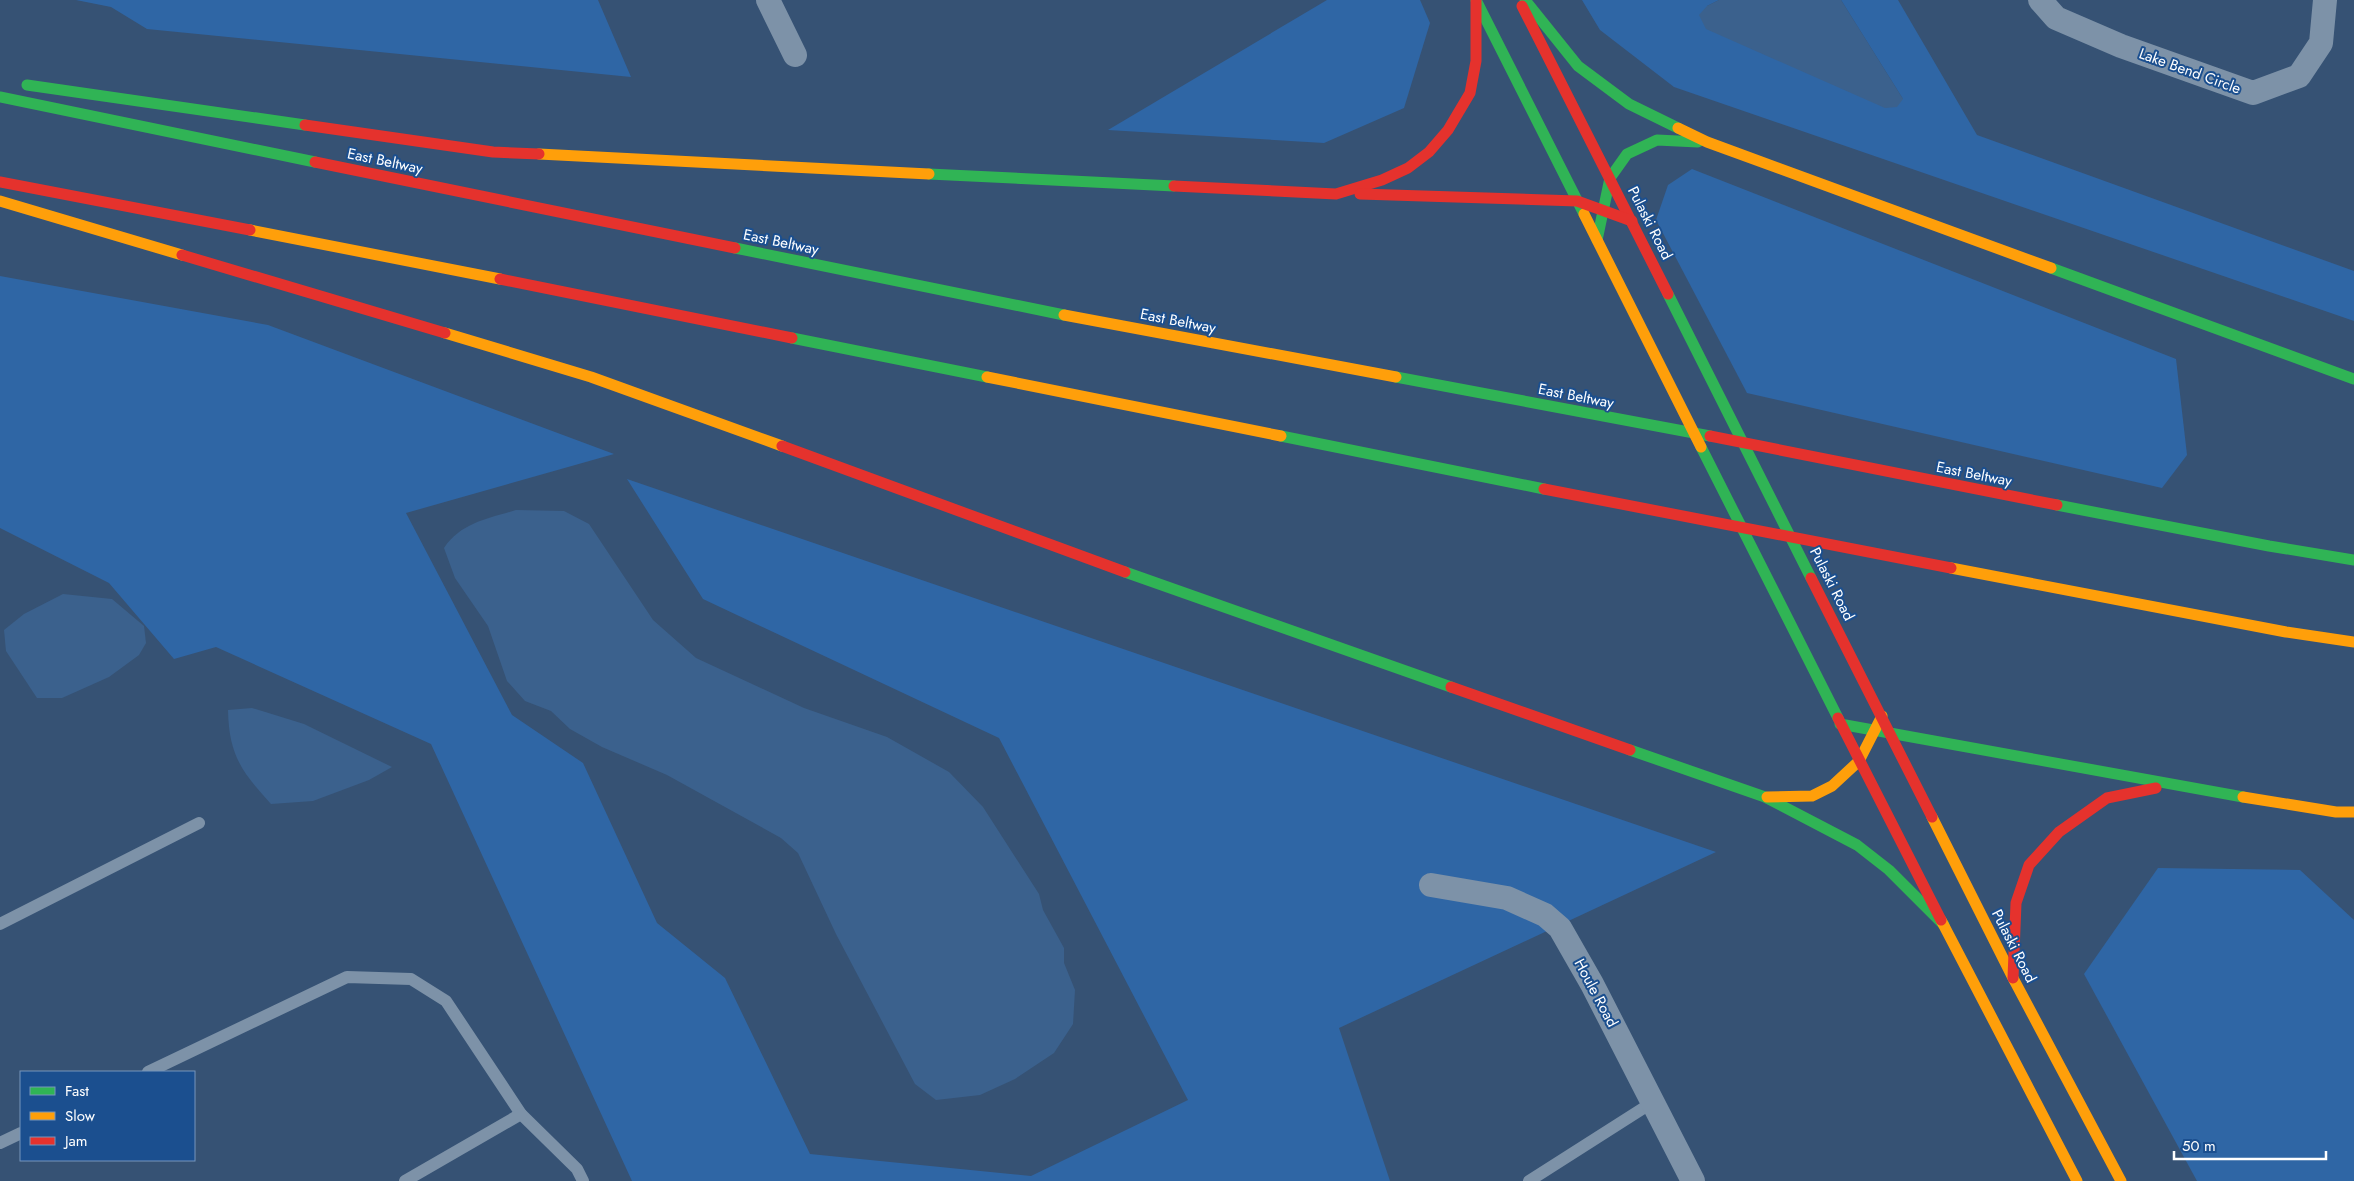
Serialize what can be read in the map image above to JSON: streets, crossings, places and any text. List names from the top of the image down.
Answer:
{
  "streets": {
    "main road": ["East Beltway", "Pulaski Road"],
    "street": ["Lake Bend Circle", "Houle Road"]
  },
  "legend": ["Fast", "Slow", "Jam"],
  "scale_bar": "50 m"
}
